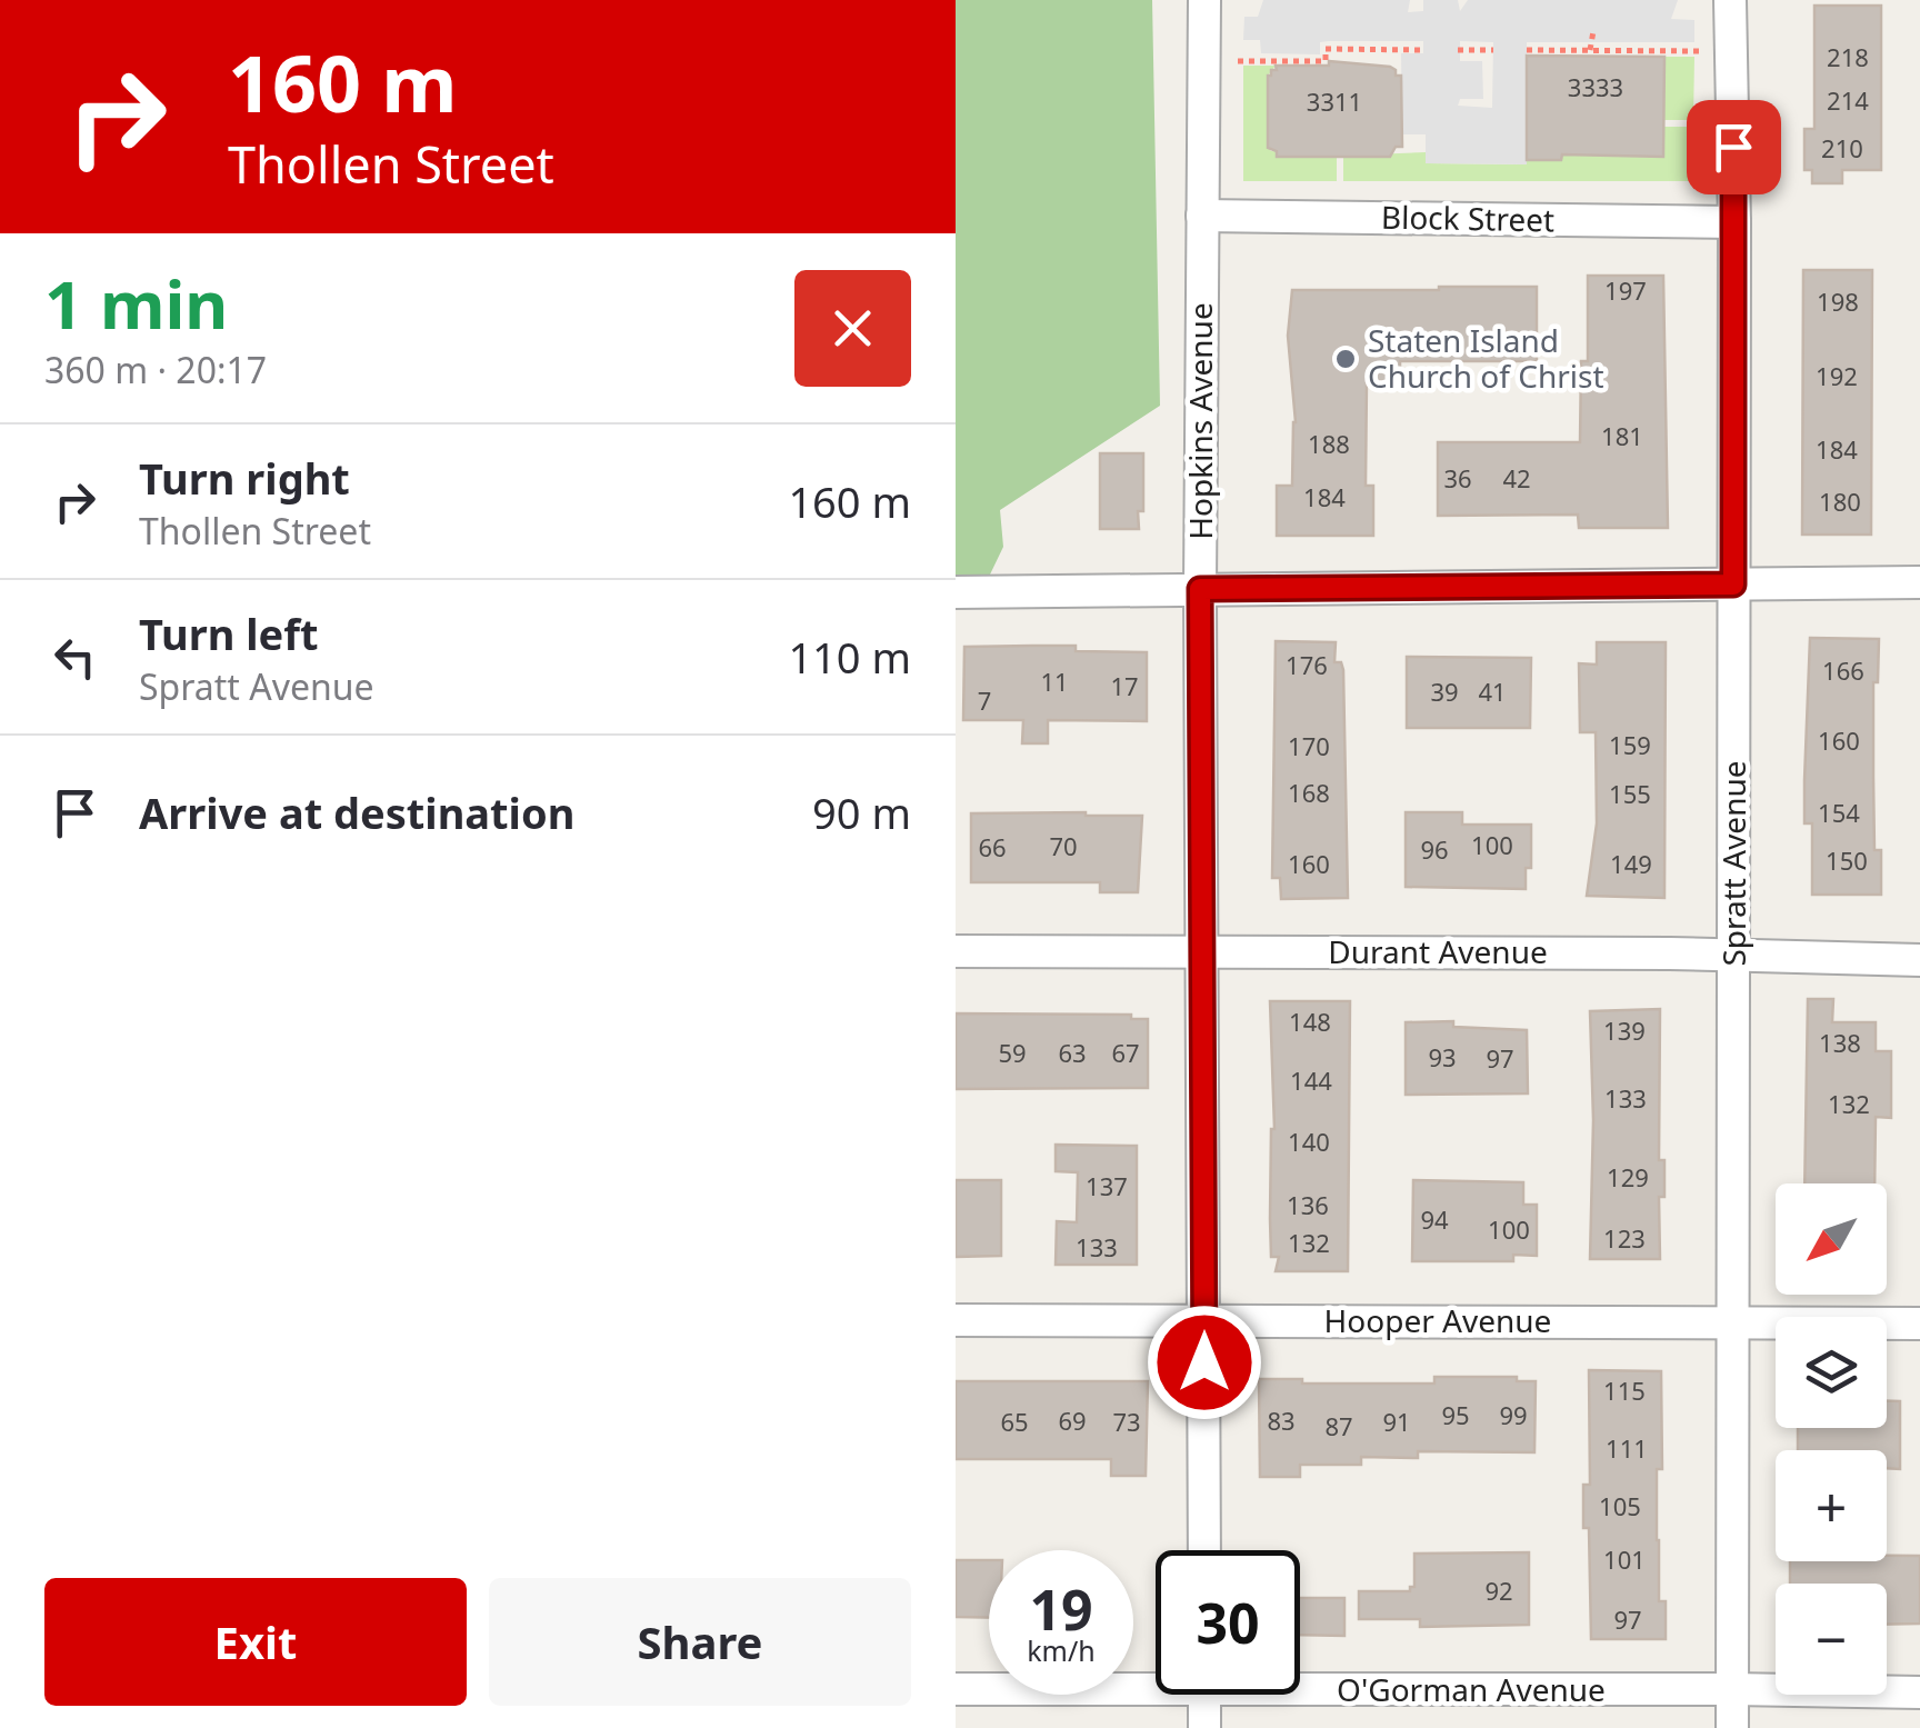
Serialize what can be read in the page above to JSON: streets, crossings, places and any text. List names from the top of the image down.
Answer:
{
  "streets": {
    "street": [
      "Block Street",
      "Hopkins Avenue",
      "Spratt Avenue",
      "Durant Avenue",
      "Hooper Avenue",
      "O'Gorman Avenue"
    ]
  },
  "crossings": [
    ["Block Street", "Hopkins Avenue"],
    ["Block Street", "Spratt Avenue"],
    ["Hopkins Avenue", "Durant Avenue"],
    ["Hopkins Avenue", "Hooper Avenue"],
    ["Spratt Avenue", "Durant Avenue"],
    ["Spratt Avenue", "Hooper Avenue"],
    ["Spratt Avenue", "O'Gorman Avenue"]
  ],
  "places": ["Staten Island Church of Christ"],
  "house_numbers": [
    "218",
    "3333",
    "214",
    "3311",
    "210",
    "197",
    "198",
    "192",
    "181",
    "188",
    "184",
    "36",
    "42",
    "184",
    "180",
    "176",
    "166",
    "11",
    "17",
    "39",
    "41",
    "7",
    "160",
    "159",
    "170",
    "168",
    "155",
    "154",
    "100",
    "70",
    "66",
    "96",
    "150",
    "160",
    "149",
    "148",
    "139",
    "138",
    "59",
    "63",
    "67",
    "93",
    "97",
    "144",
    "133",
    "132",
    "140",
    "129",
    "137",
    "136",
    "94",
    "100",
    "123",
    "132",
    "133",
    "115",
    "95",
    "99",
    "69",
    "83",
    "65",
    "73",
    "91",
    "87",
    "111",
    "105",
    "101",
    "92",
    "97"
  ],
  "north": "bottom left",
  "page": {
    "turn": ["160 m", "Thollen Street"],
    "heading": ["1 min", "360 m · 20:17"],
    "list": [
      {
        "name": "Turn right",
        "note": "Thollen Street",
        "value": "160 m"
      },
      {
        "name": "Turn left",
        "note": "Spratt Avenue",
        "value": "110 m"
      },
      {
        "name": "Arrive at destination",
        "value": "90 m"
      }
    ],
    "map_buttons": ["+", "−"],
    "speed": "19 km/h",
    "limit": "30",
    "buttons": ["Exit", "Share"]
  }
}
